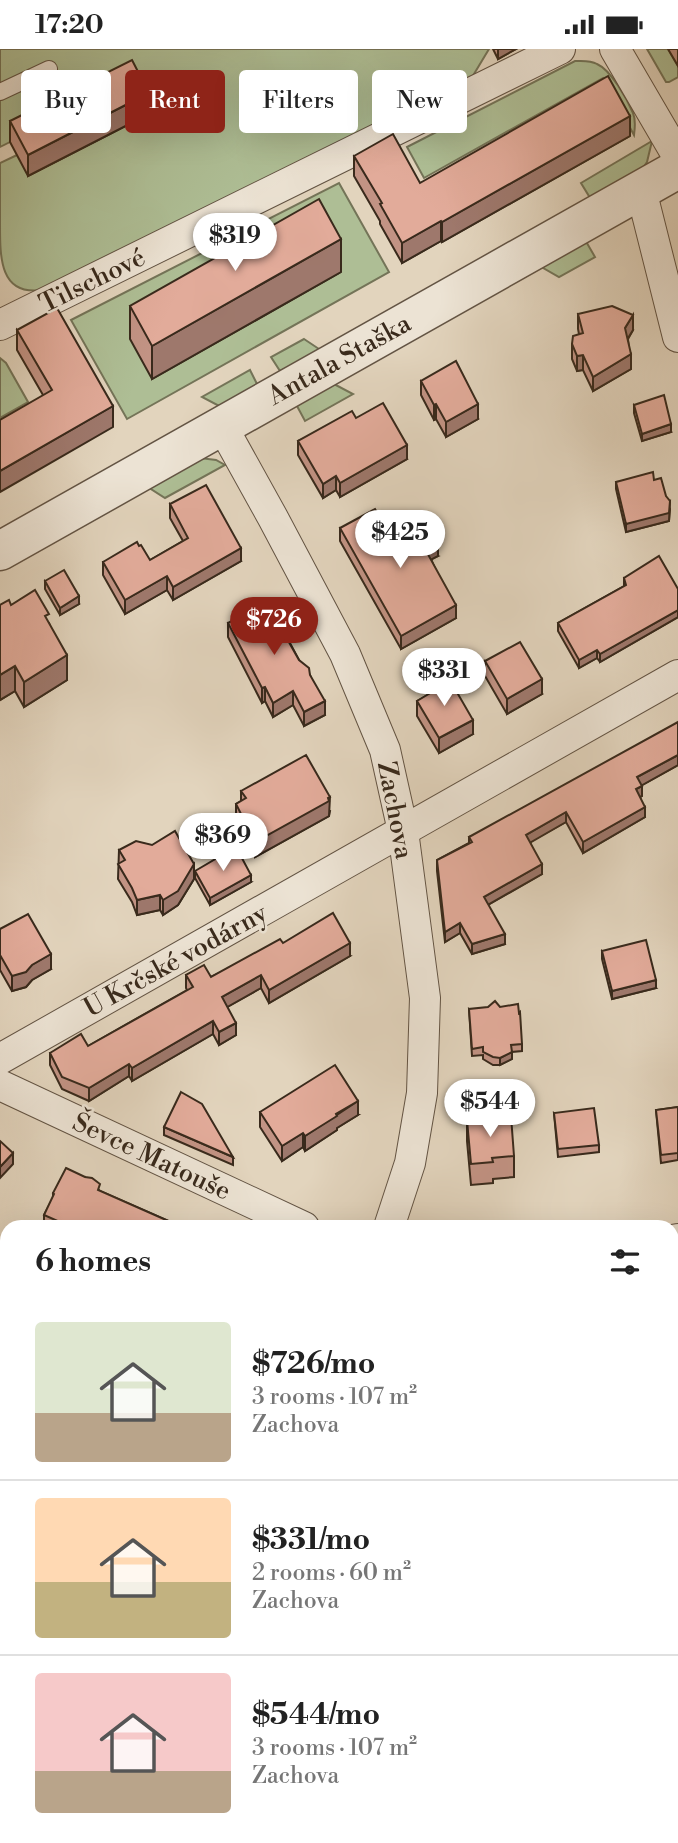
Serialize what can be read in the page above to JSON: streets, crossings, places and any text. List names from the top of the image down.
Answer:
{
  "streets": {
    "street": [
      "Tilschové",
      "Antala Staška",
      "Zachova",
      "U Krčské vodárny",
      "Ševce Matouše"
    ]
  },
  "crossings": [
    ["Antala Staška", "Zachova"],
    ["Zachova", "U Krčské vodárny"]
  ],
  "page": {
    "status": "17:20",
    "chip": [
      "Buy",
      "Rent",
      "Filters",
      "New"
    ],
    "price": [
      "$319",
      "$425",
      "$726",
      "$331",
      "$369",
      "$544"
    ],
    "heading": "6 homes",
    "list": [
      {
        "name": "$726/mo",
        "note": "3 rooms · 107 m² · Zachova"
      },
      {
        "name": "$331/mo",
        "note": "2 rooms · 60 m² · Zachova"
      },
      {
        "name": "$544/mo",
        "note": "3 rooms · 107 m² · Zachova"
      }
    ]
  }
}
